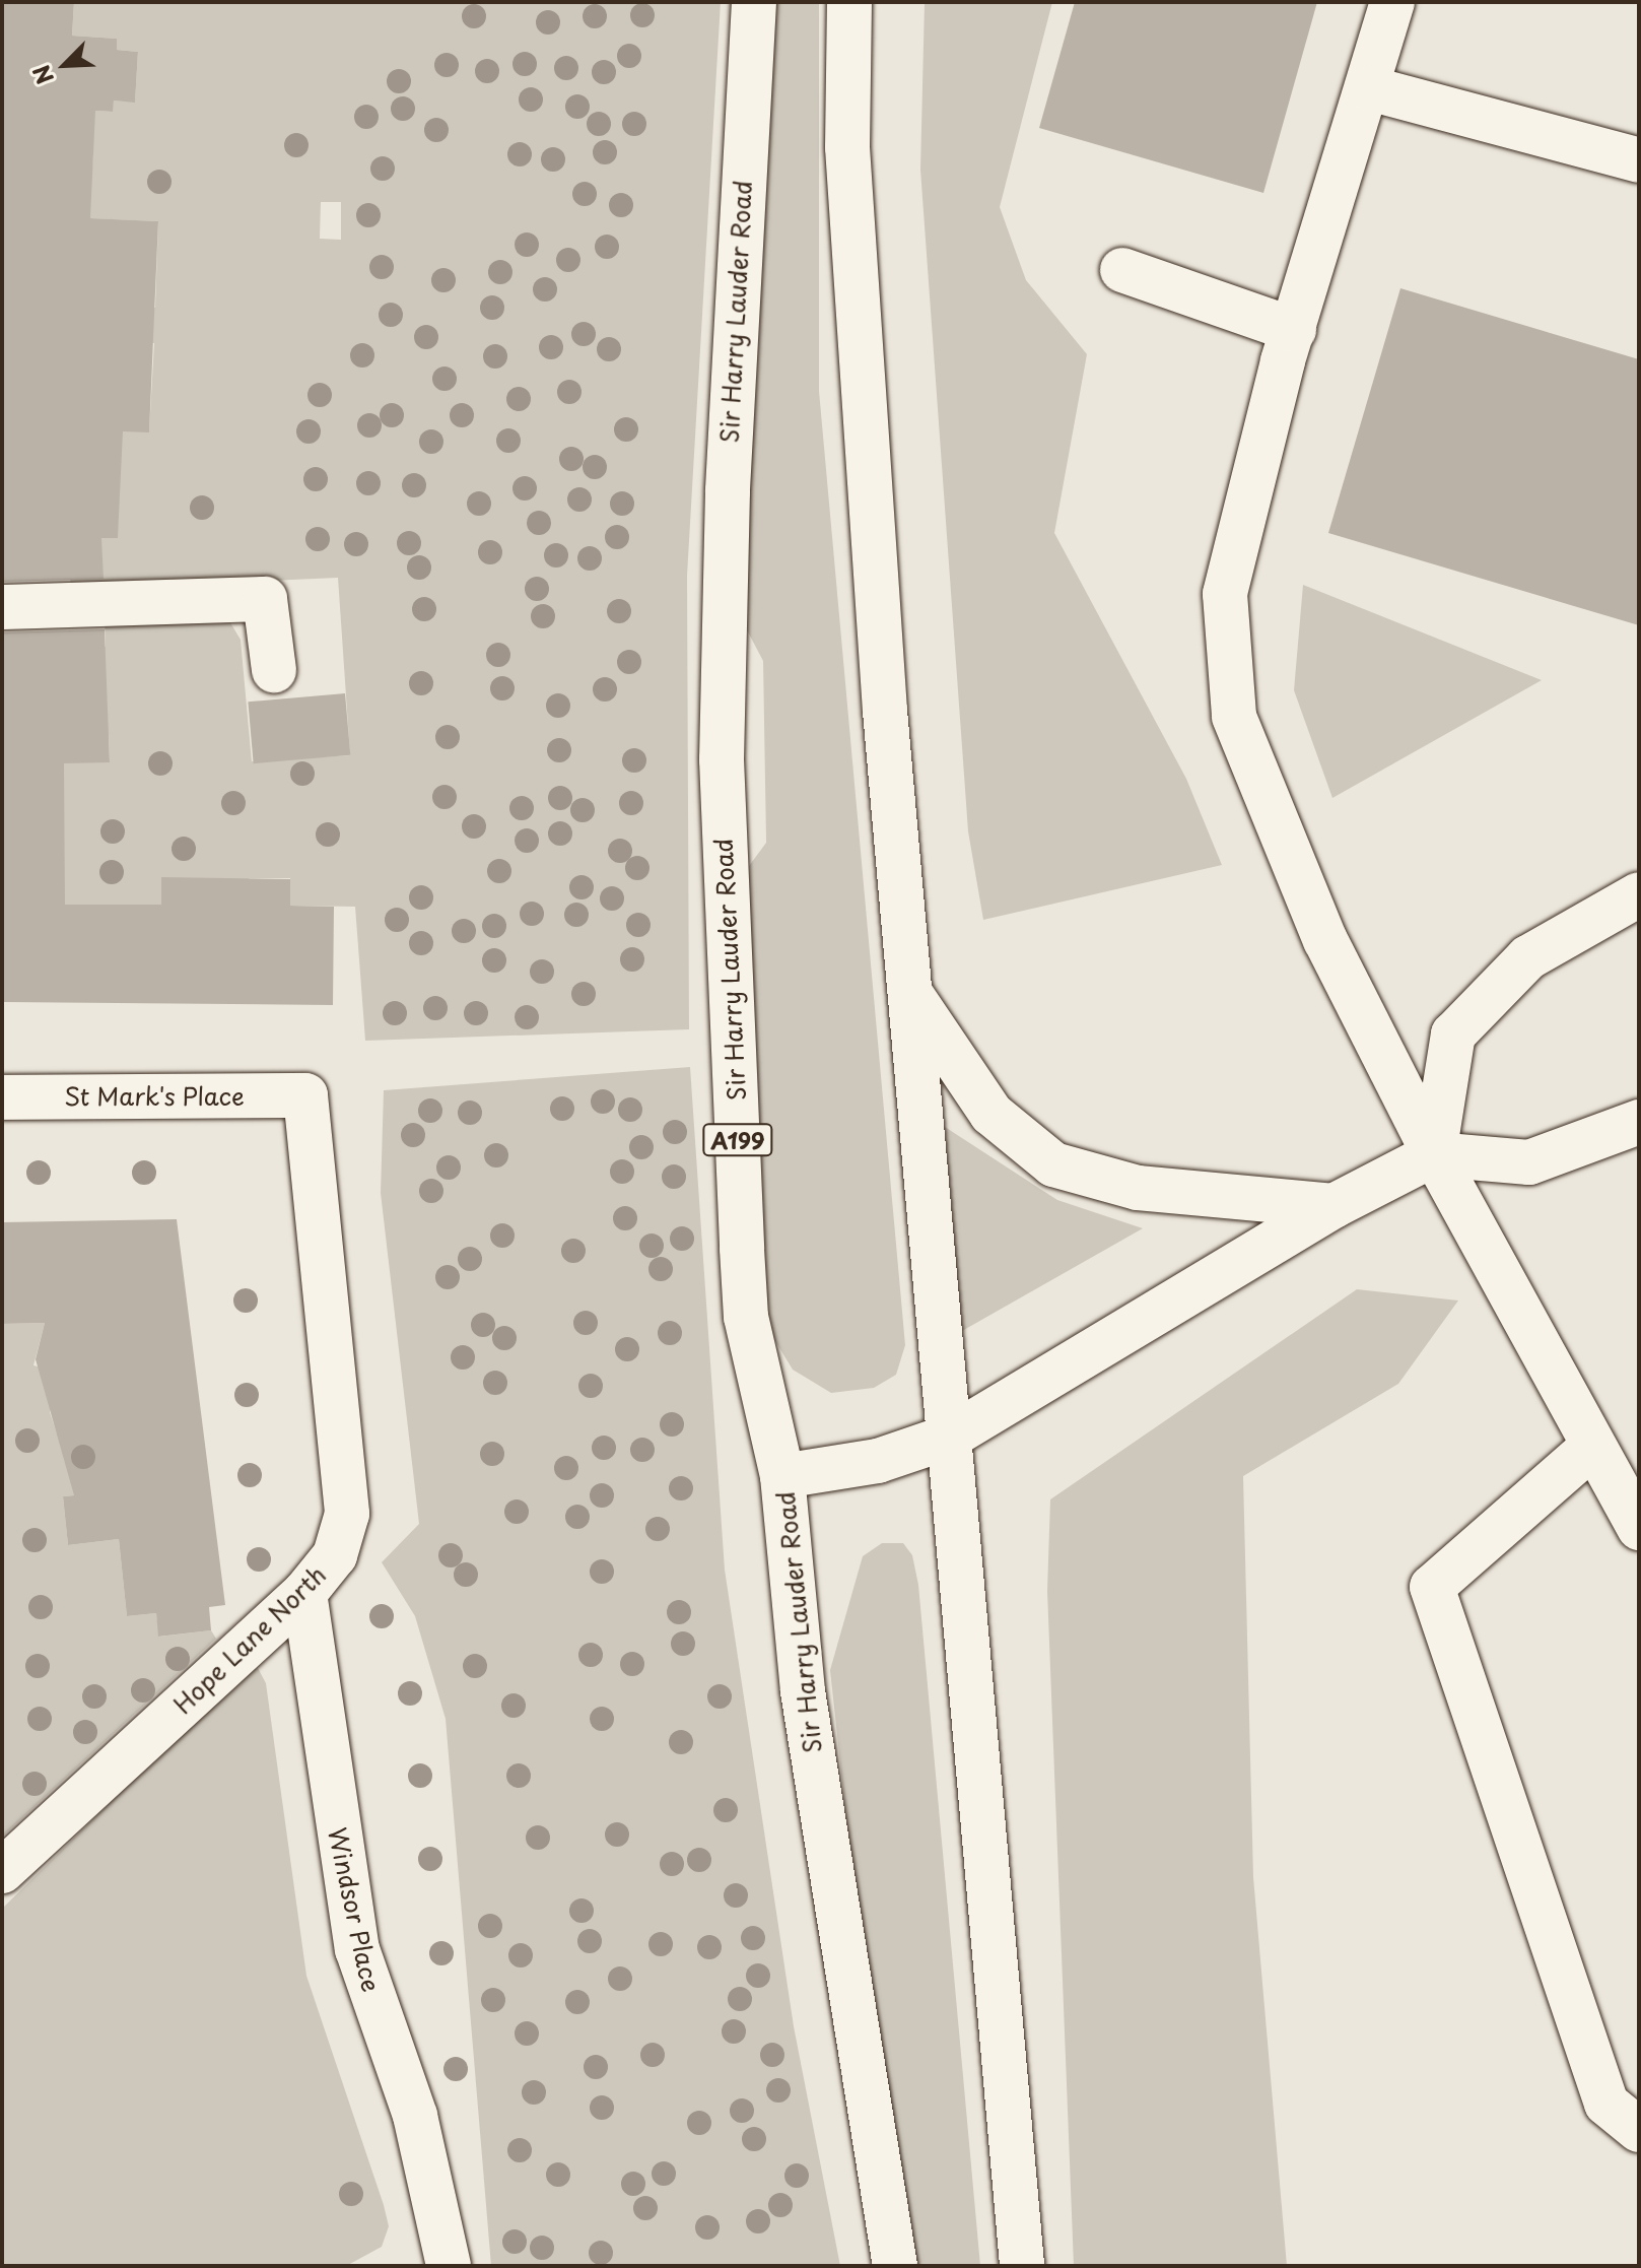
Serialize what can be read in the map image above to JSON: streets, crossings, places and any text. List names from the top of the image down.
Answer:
{
  "streets": {
    "main road": [
      "Sir Harry Lauder Road",
      "St Mark's Place",
      "A199",
      "Hope Lane North",
      "Windsor Place"
    ]
  },
  "crossings": [
    ["St Mark's Place", "Hope Lane North"],
    ["Hope Lane North", "Windsor Place"]
  ],
  "north": "bottom left"
}
